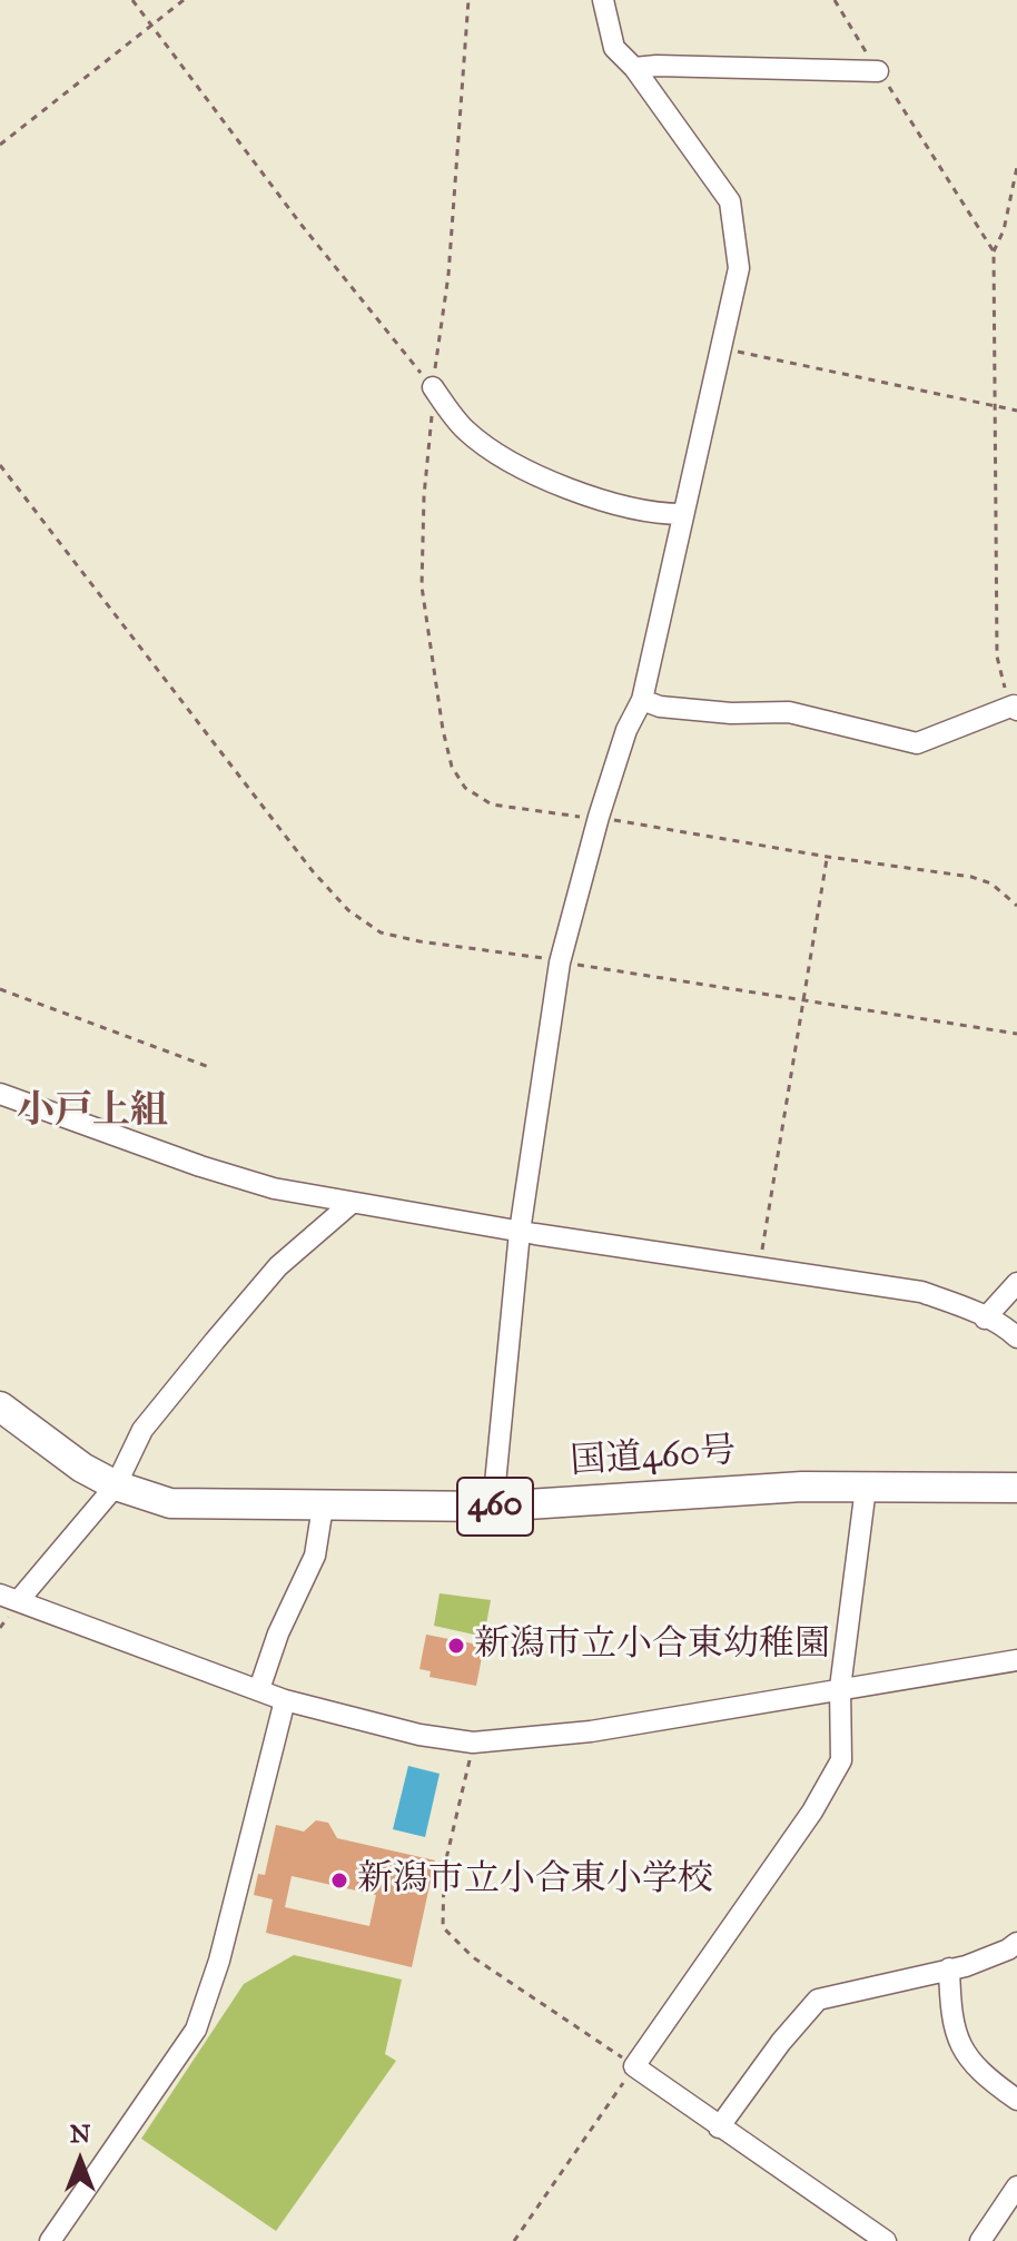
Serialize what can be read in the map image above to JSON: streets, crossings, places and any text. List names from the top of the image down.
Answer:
{
  "streets": {
    "highway": ["国道460号", "460"]
  },
  "districts": ["小戸上組"],
  "places": ["新潟市立小合東幼稚園", "新潟市立小合東小学校"],
  "north": "top"
}
